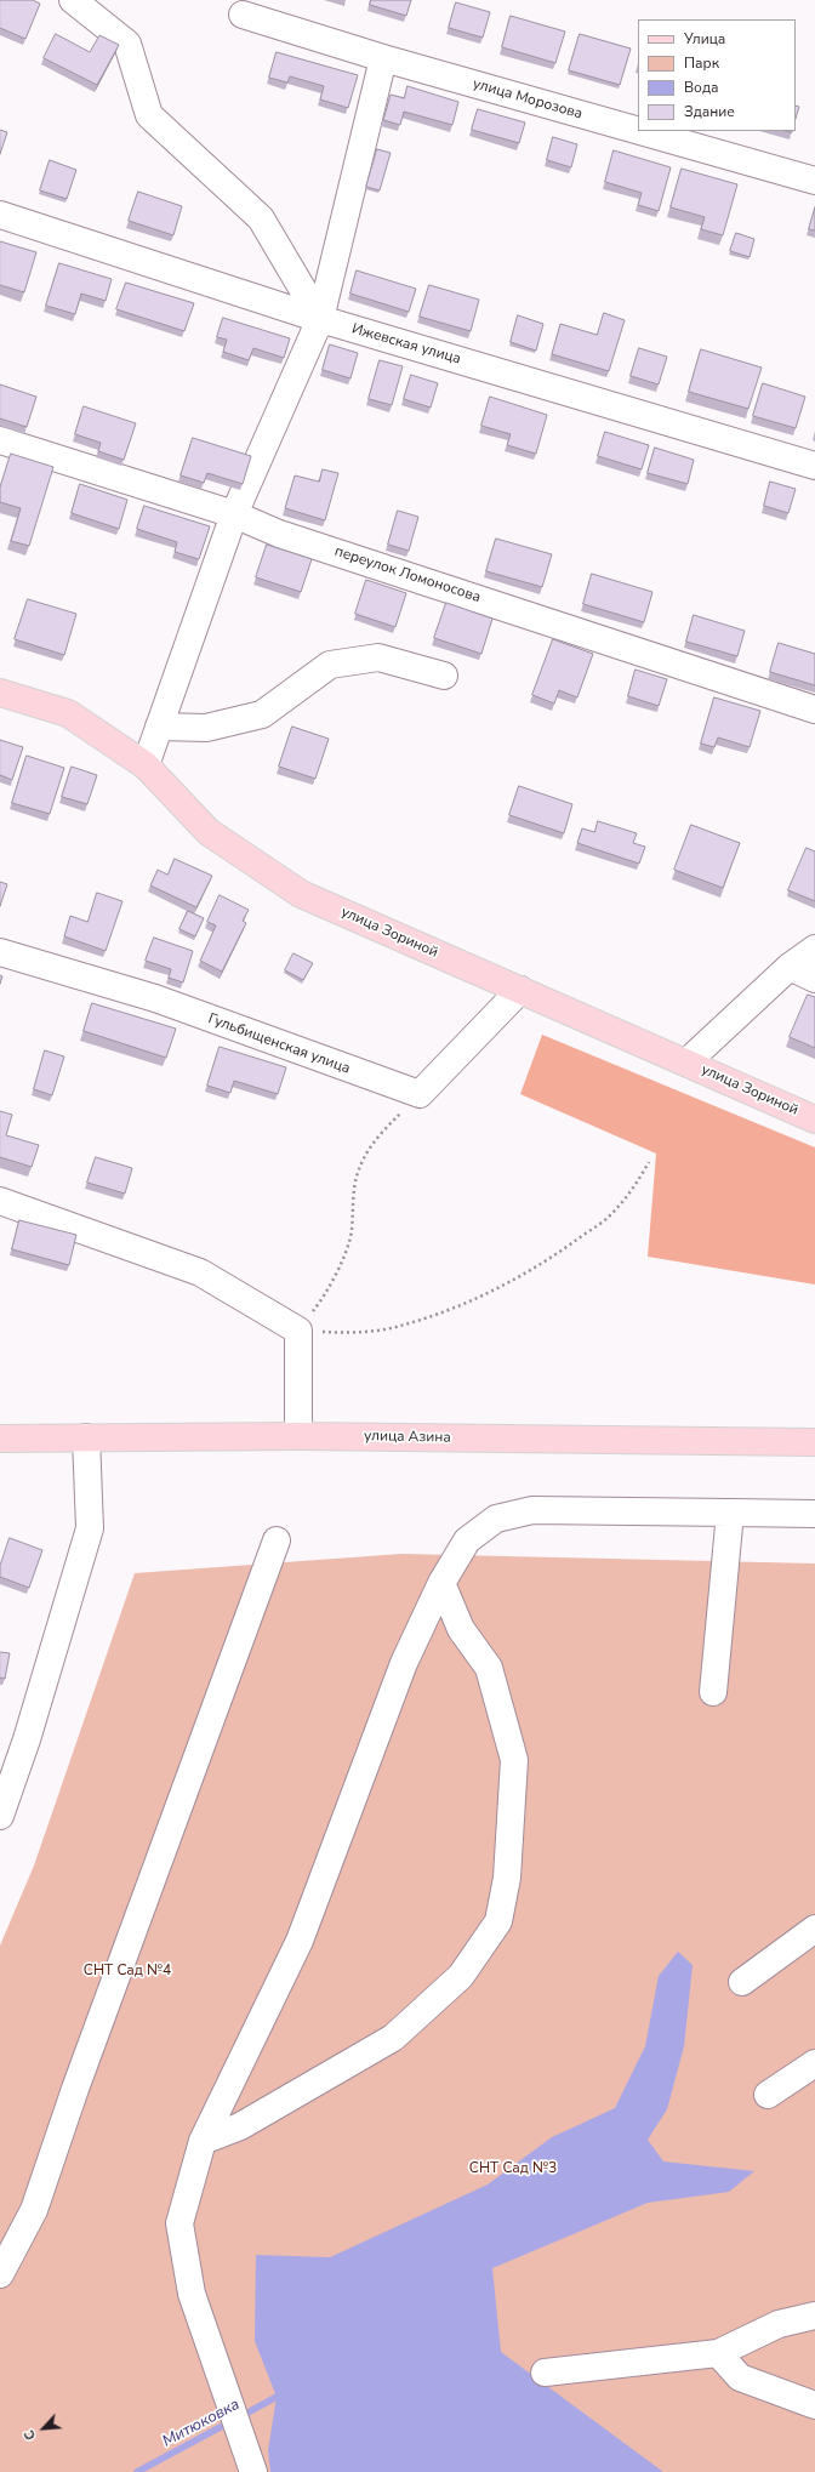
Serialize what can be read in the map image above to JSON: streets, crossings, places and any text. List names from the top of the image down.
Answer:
{
  "streets": {
    "main road": ["улица Зориной", "улица Азина"],
    "street": [
      "улица Морозова",
      "Ижевская улица",
      "переулок Ломоносова",
      "Гульбищенская улица"
    ]
  },
  "water": ["Митюковка"],
  "parks": ["СНТ Сад №4", "СНТ Сад №3"],
  "legend": [
    "Улица",
    "Парк",
    "Вода",
    "Здание"
  ],
  "north": "bottom left"
}
